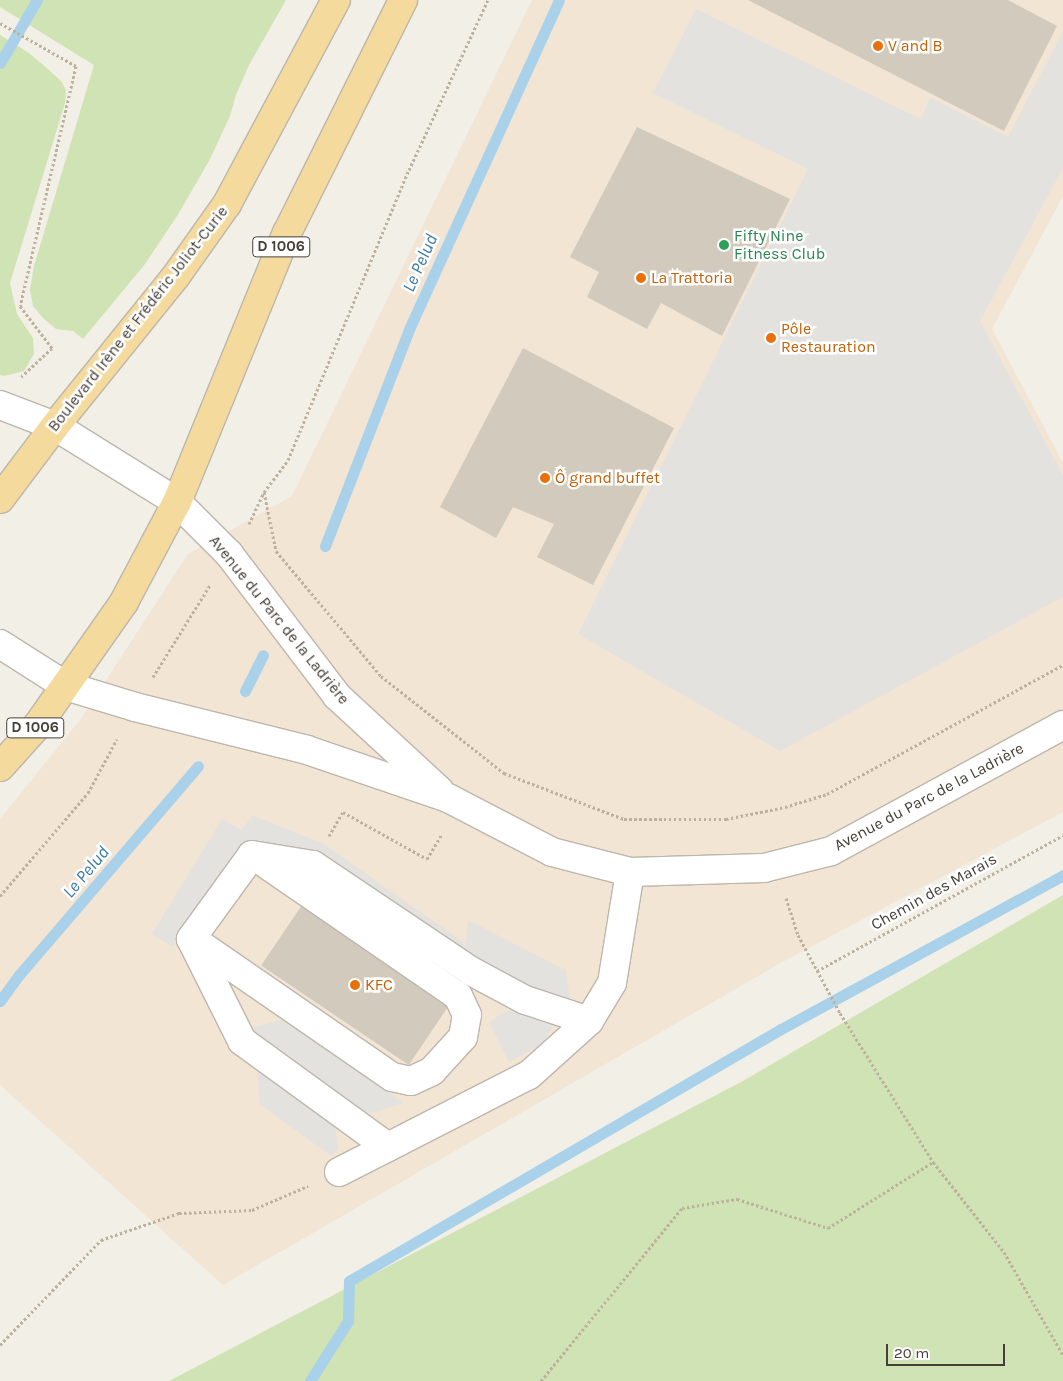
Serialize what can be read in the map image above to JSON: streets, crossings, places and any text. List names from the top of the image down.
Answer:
{
  "streets": {
    "main road": ["D 1006", "Boulevard Irène et Frédéric Joliot-Curie"],
    "street": ["Avenue du Parc de la Ladrière"],
    "path": ["Chemin des Marais"]
  },
  "crossings": [
    ["D 1006", "Avenue du Parc de la Ladrière"],
    ["Boulevard Irène et Frédéric Joliot-Curie", "Avenue du Parc de la Ladrière"]
  ],
  "water": ["Le Pelud"],
  "places": [
    "V and B",
    "Fifty Nine Fitness Club",
    "La Trattoria",
    "Pôle Restauration",
    "Ô grand buffet",
    "KFC"
  ],
  "scale_bar": "20 m"
}
